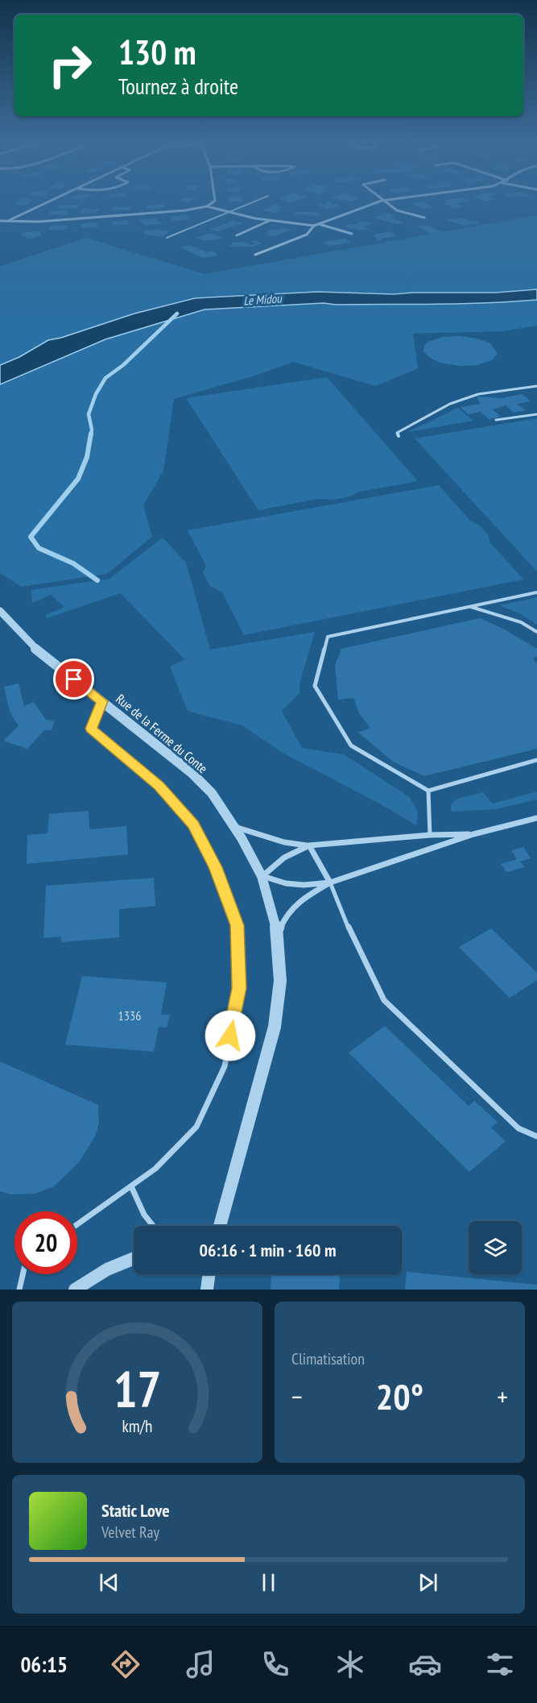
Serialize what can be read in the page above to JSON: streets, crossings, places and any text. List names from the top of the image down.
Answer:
{
  "streets": {
    "street": ["Rue de la Ferme du Conte"]
  },
  "water": ["Le Midou"],
  "house_numbers": ["1336"],
  "page": {
    "turn": ["130 m", "Tournez à droite"],
    "limit": "20",
    "trip": "06:16 · 1 min · 160 m",
    "tile": "Climatisation",
    "heat": ["−", "20°", "+"],
    "song": ["Static Love", "Velvet Ray"],
    "tabs": "06:15",
    "gauge": ["17", "km/h"]
  }
}
